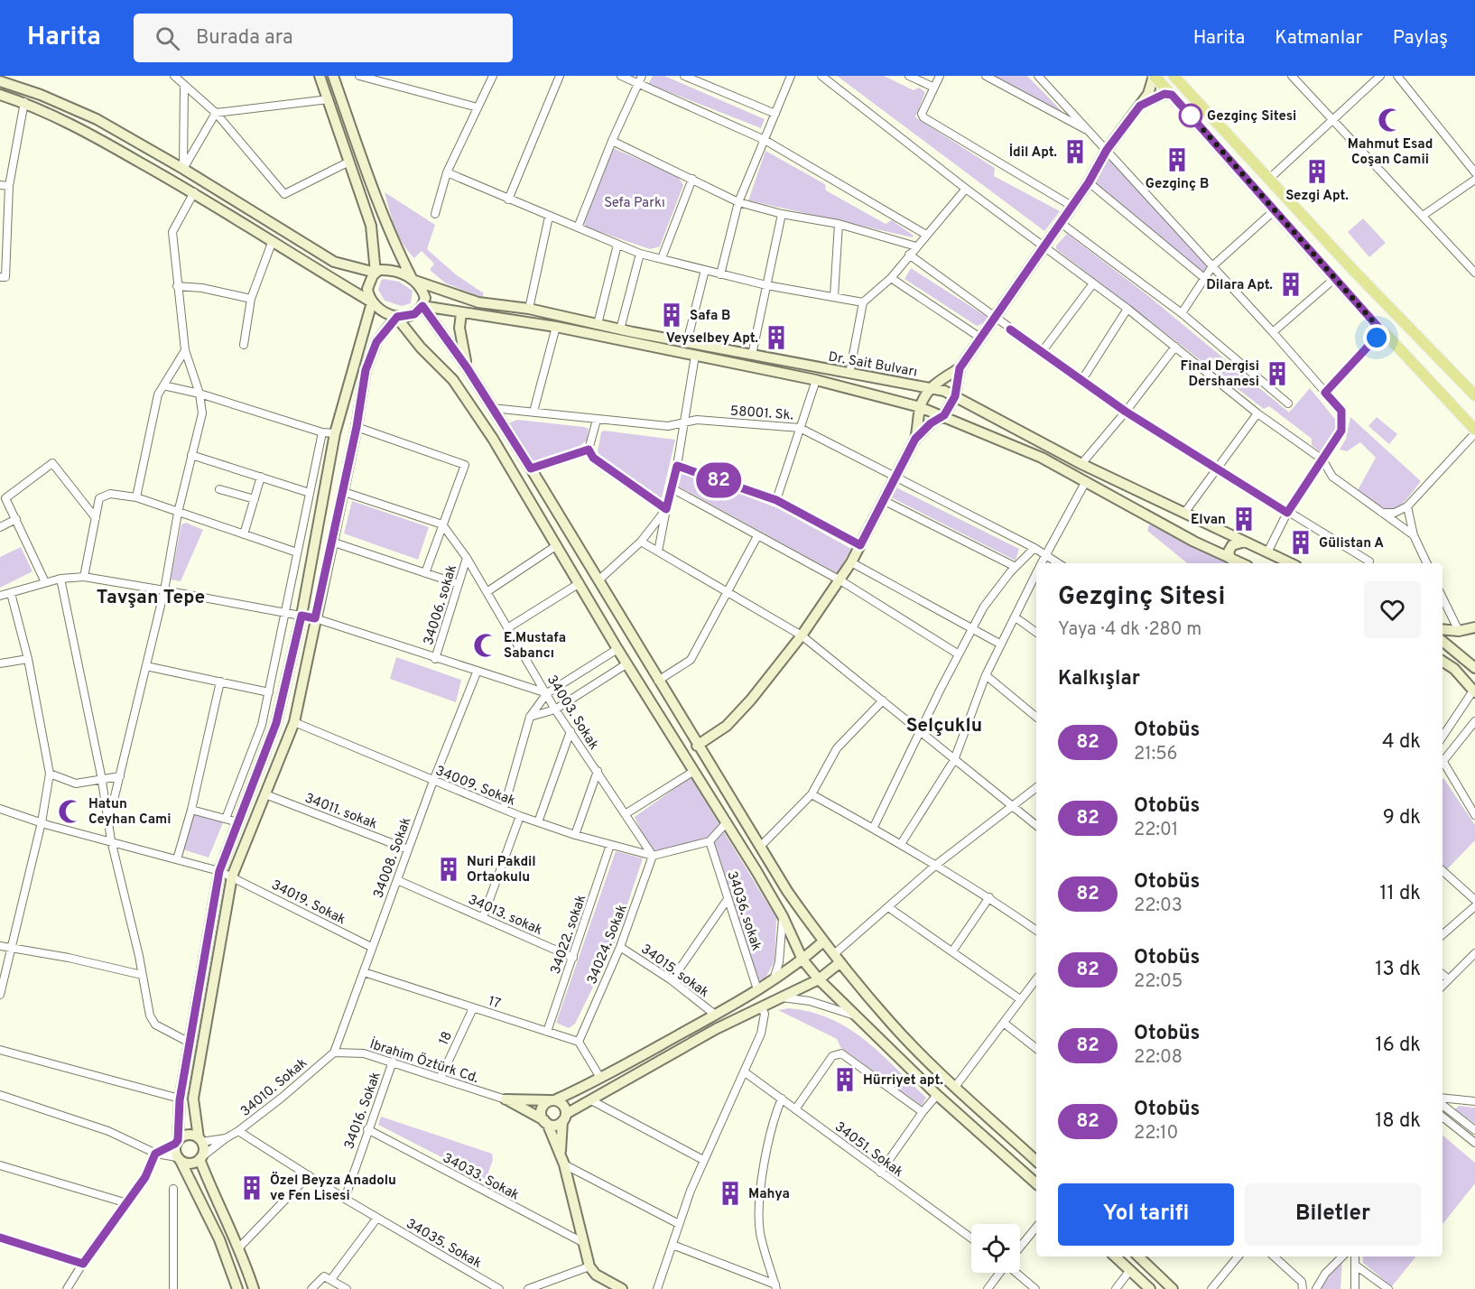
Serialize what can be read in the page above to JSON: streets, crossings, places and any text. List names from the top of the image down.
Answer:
{
  "streets": {
    "main road": ["Dr. Sait Bulvarı"],
    "street": [
      "58001. Sk.",
      "34006. sokak",
      "34003. Sokak",
      "34009. Sokak",
      "34011. sokak",
      "34008. Sokak",
      "34019. Sokak",
      "34036. sokak",
      "34013. sokak",
      "34022. sokak",
      "34024. Sokak",
      "34015. sokak",
      "17",
      "18",
      "İbrahim Öztürk Cd.",
      "34010. Sokak",
      "34016. Sokak",
      "34051. Sokak",
      "34033. Sokak",
      "34035. Sokak"
    ]
  },
  "crossings": [
    ["34006. sokak", "34003. Sokak"],
    ["34003. Sokak", "34009. Sokak"],
    ["34003. Sokak", "34024. Sokak"],
    ["34009. Sokak", "34008. Sokak"],
    ["34009. Sokak", "34022. sokak"],
    ["34009. Sokak", "34024. Sokak"],
    ["34011. sokak", "34008. Sokak"],
    ["34008. Sokak", "34019. Sokak"],
    ["34008. Sokak", "34013. sokak"],
    ["34008. Sokak", "17"],
    ["34008. Sokak", "İbrahim Öztürk Cd."],
    ["34008. Sokak", "34010. Sokak"],
    ["34013. sokak", "34022. sokak"],
    ["34022. sokak", "17"],
    ["34024. Sokak", "34015. sokak"],
    ["34024. Sokak", "17"],
    ["17", "18"],
    ["18", "İbrahim Öztürk Cd."],
    ["İbrahim Öztürk Cd.", "34010. Sokak"],
    ["İbrahim Öztürk Cd.", "34016. Sokak"],
    ["34010. Sokak", "34035. Sokak"],
    ["34016. Sokak", "34033. Sokak"],
    ["34016. Sokak", "34035. Sokak"]
  ],
  "districts": ["Tavşan Tepe", "Selçuklu"],
  "parks": ["Sefa Parkı"],
  "places": {
    "other": ["Gezginç Sitesi"],
    "mosque": ["Mahmut Esad Coşan Camii", "E.Mustafa Sabancı", "Hatun Ceyhan Cami"],
    "building": [
      "İdil Apt.",
      "Gezginç B",
      "Sezgi Apt.",
      "Dilara Apt.",
      "Safa B",
      "Veyselbey Apt.",
      "Final Dergisi Dershanesi",
      "Elvan",
      "Gülistan A",
      "Nuri Pakdil Ortaokulu",
      "Hürriyet apt.",
      "Özel Beyza Anadolu ve Fen Lisesi",
      "Mahya"
    ]
  },
  "lines": ["bus line 82"],
  "page": {
    "header": "Harita",
    "search": "Burada ara",
    "nav": ["Harita", "Katmanlar", "Paylaş"],
    "on_map": "82",
    "heading": [
      ["Gezginç Sitesi", "Yaya · 4 dk · 280 m"],
      "Kalkışlar"
    ],
    "list": [
      {
        "mark": "82",
        "name": "Otobüs",
        "note": "21:56",
        "value": "4 dk"
      },
      {
        "mark": "82",
        "name": "Otobüs",
        "note": "22:01",
        "value": "9 dk"
      },
      {
        "mark": "82",
        "name": "Otobüs",
        "note": "22:03",
        "value": "11 dk"
      },
      {
        "mark": "82",
        "name": "Otobüs",
        "note": "22:05",
        "value": "13 dk"
      },
      {
        "mark": "82",
        "name": "Otobüs",
        "note": "22:08",
        "value": "16 dk"
      },
      {
        "mark": "82",
        "name": "Otobüs",
        "note": "22:10",
        "value": "18 dk"
      }
    ],
    "buttons": ["Yol tarifi", "Biletler"]
  }
}
